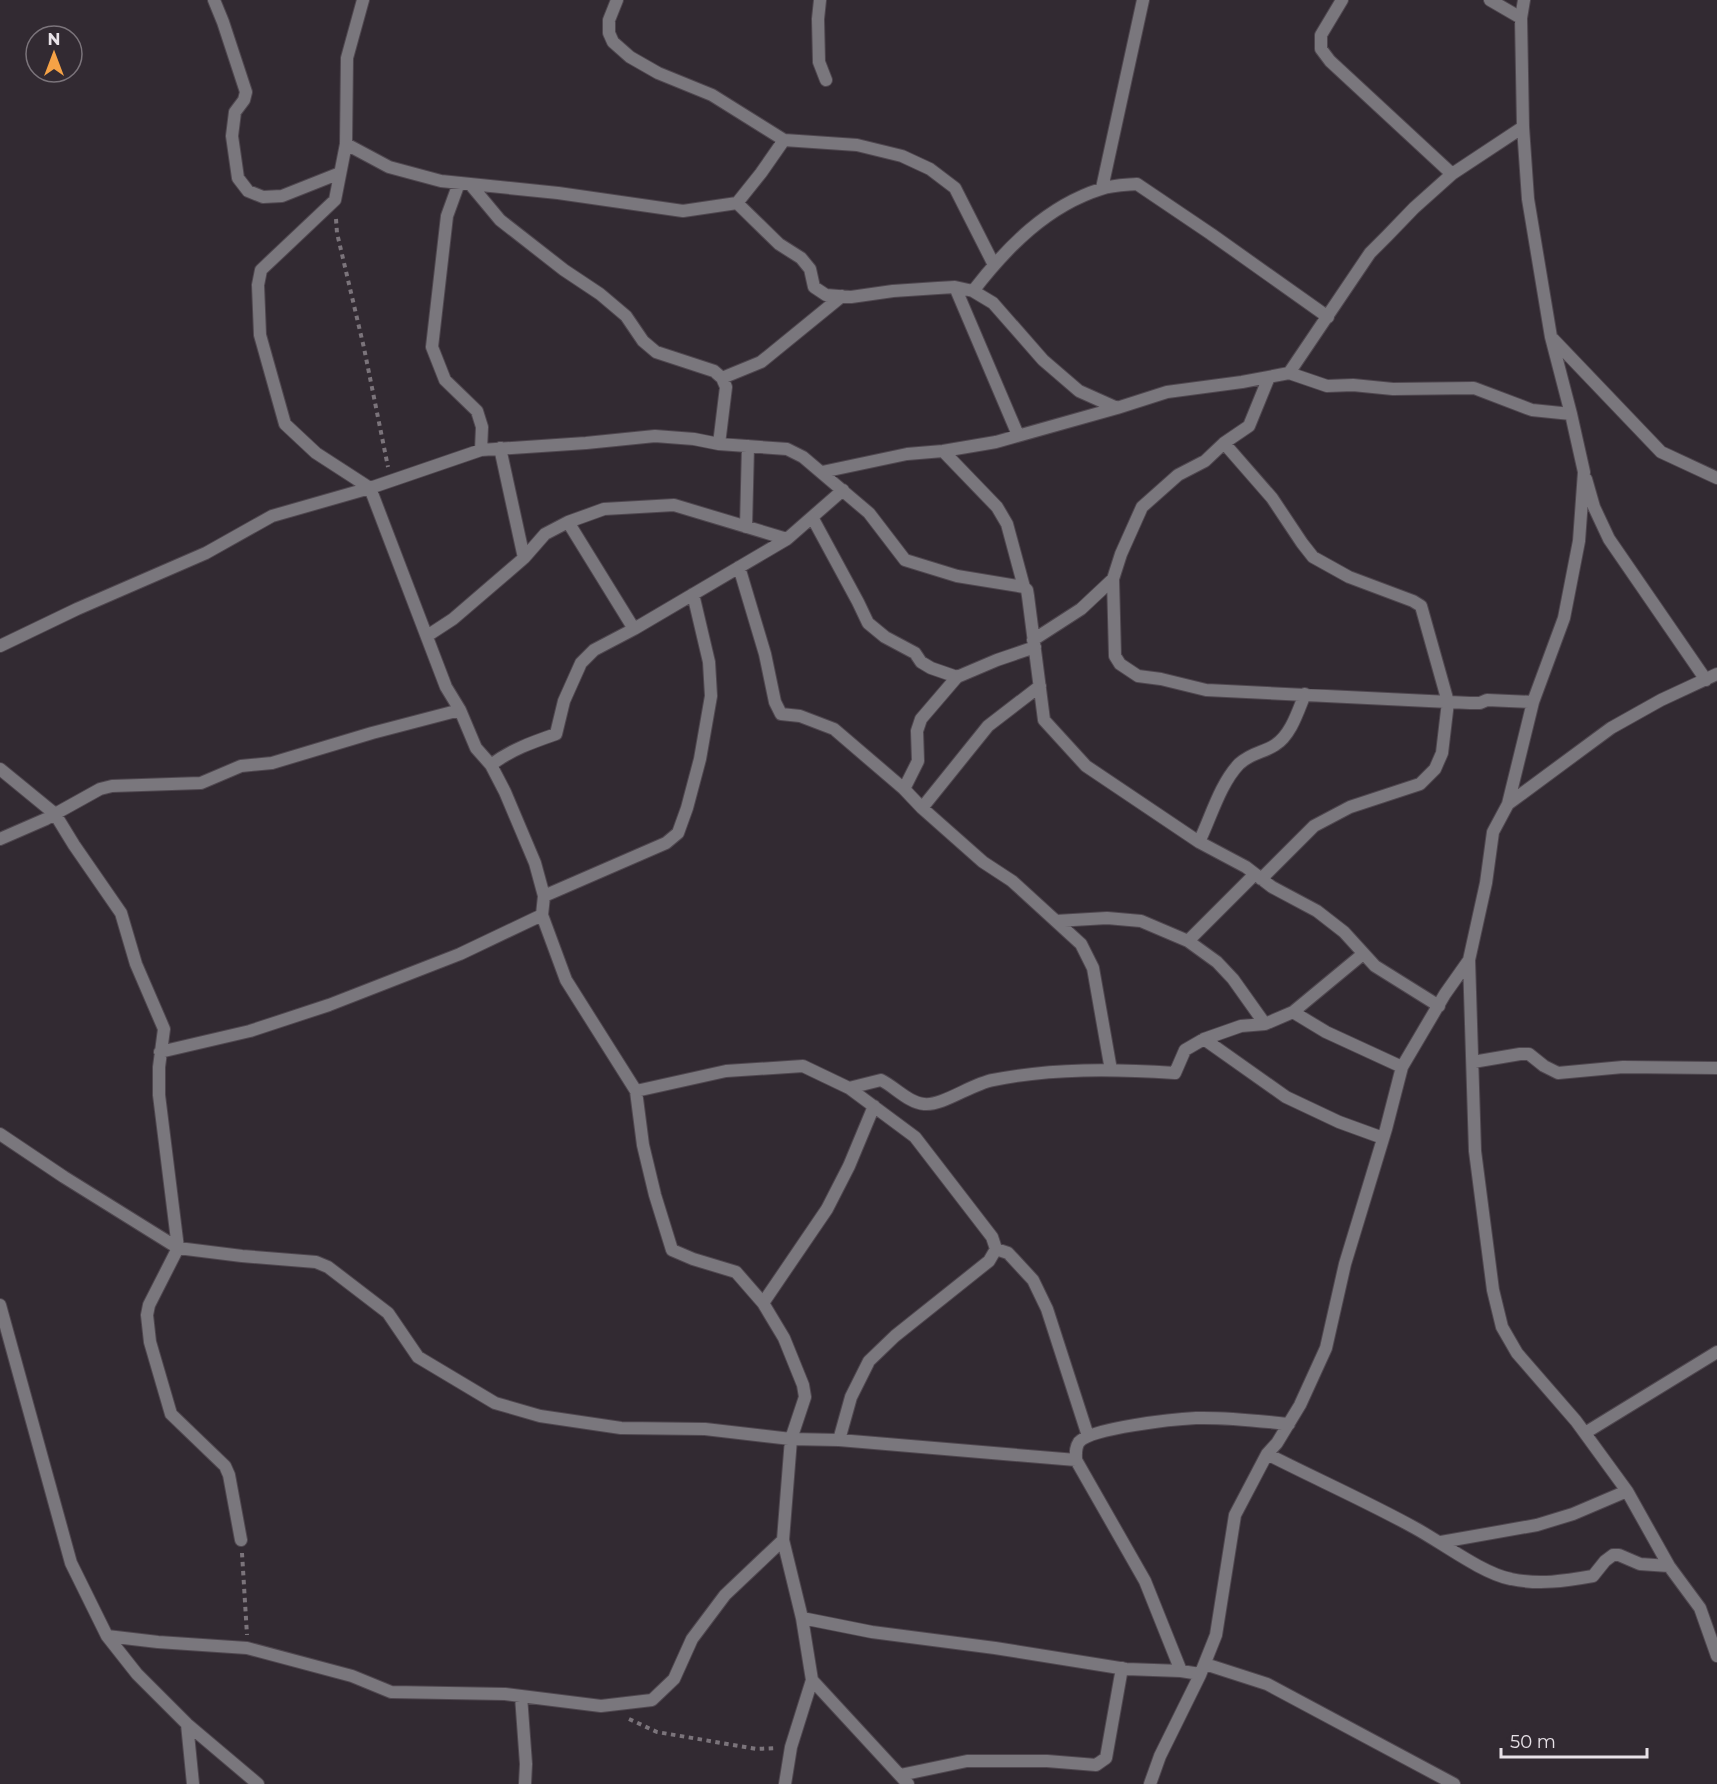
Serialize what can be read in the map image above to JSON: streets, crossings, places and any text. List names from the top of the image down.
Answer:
{
  "scale_bar": "50 m",
  "north": "top"
}
